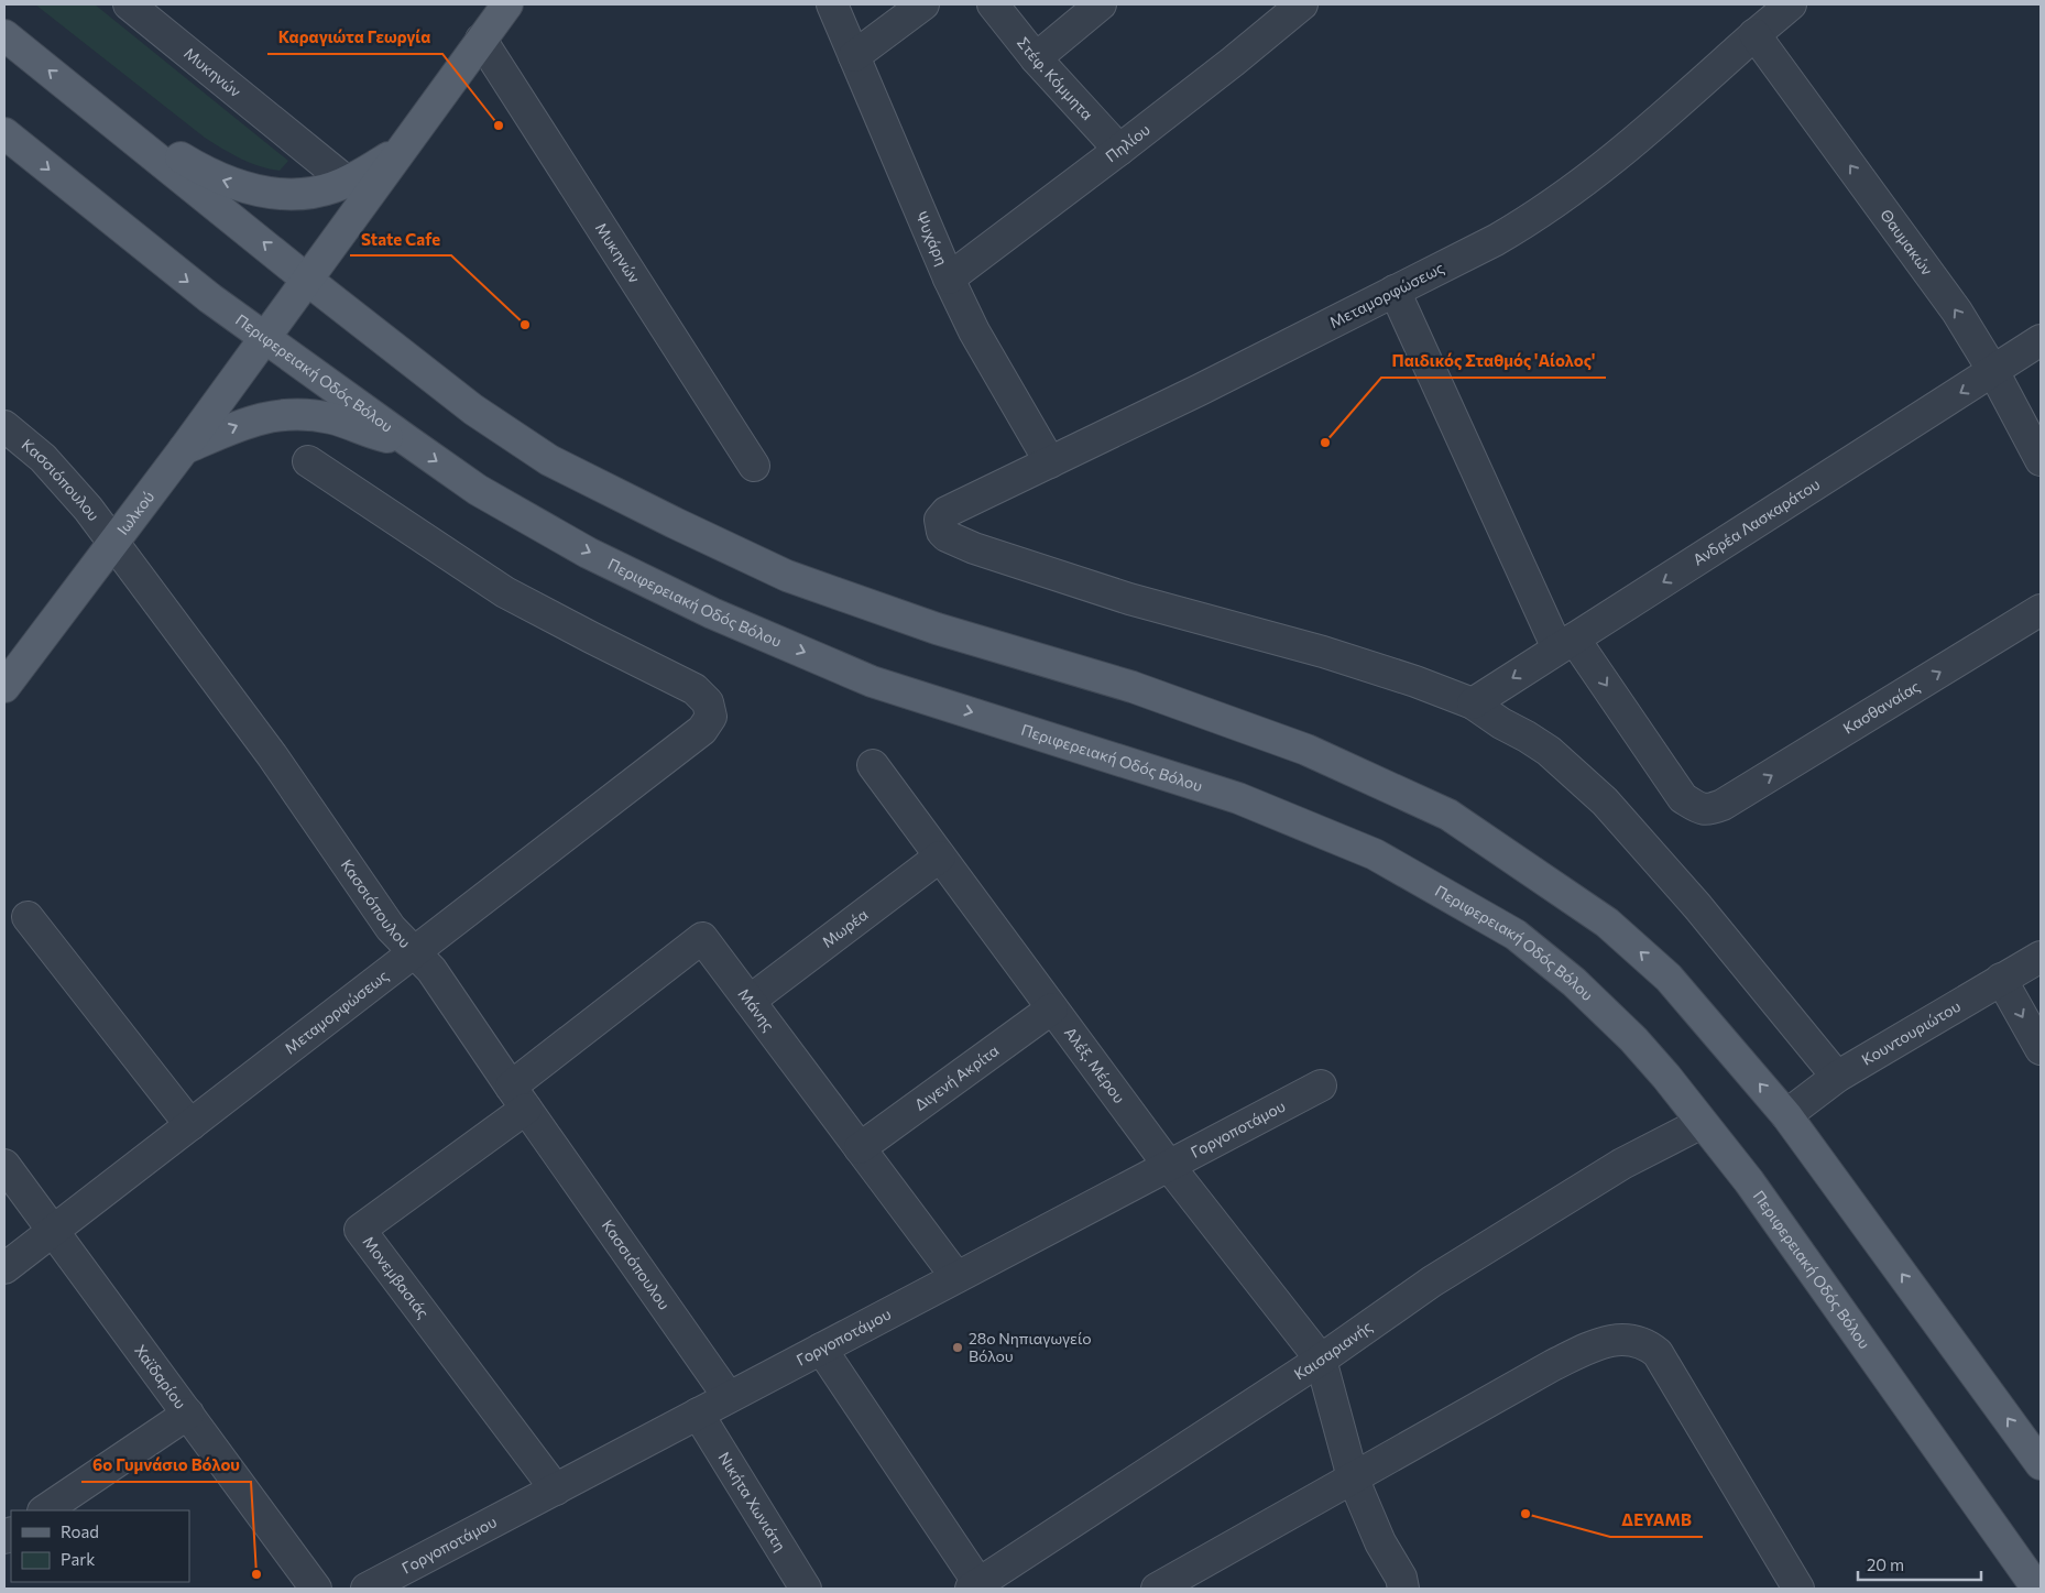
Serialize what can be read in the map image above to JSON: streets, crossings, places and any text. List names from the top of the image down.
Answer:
{
  "streets": {
    "main road": ["Περιφερειακή Οδός Βόλου", "Ιωλκού"],
    "street": [
      "Μυκηνών",
      "Στέφ. Κόμμητα",
      "Πηλίου",
      "Ψυχάρη",
      "Θαυμακών",
      "Μεταμορφώσεως",
      "Κασσιόπουλου",
      "Ανδρέα Λασκαράτου",
      "Κασθαναίας",
      "Μωρέα",
      "Μάνης",
      "Κουντουριώτου",
      "Αλέξ. Μέρου",
      "Διγενή Ακρίτα",
      "Γοργοποτάμου",
      "Μονεμβασιάς",
      "Καισαριανής",
      "Χαϊδαρίου",
      "Νικήτα Χωνιάτη"
    ]
  },
  "crossings": [
    ["Μυκηνών", "Ιωλκού"],
    ["Στέφ. Κόμμητα", "Πηλίου"],
    ["Πηλίου", "Ψυχάρη"],
    ["Ψυχάρη", "Μεταμορφώσεως"],
    ["Θαυμακών", "Μεταμορφώσεως"],
    ["Θαυμακών", "Ανδρέα Λασκαράτου"],
    ["Μεταμορφώσεως", "Κασσιόπουλου"],
    ["Μεταμορφώσεως", "Ανδρέα Λασκαράτου"],
    ["Μεταμορφώσεως", "Χαϊδαρίου"],
    ["Περιφερειακή Οδός Βόλου", "Ιωλκού"],
    ["Περιφερειακή Οδός Βόλου", "Καισαριανής"],
    ["Κασσιόπουλου", "Ιωλκού"],
    ["Κασσιόπουλου", "Μάνης"],
    ["Κασσιόπουλου", "Γοργοποτάμου"],
    ["Κασσιόπουλου", "Μονεμβασιάς"],
    ["Ανδρέα Λασκαράτου", "Κασθαναίας"],
    ["Μωρέα", "Μάνης"],
    ["Μωρέα", "Αλέξ. Μέρου"],
    ["Μάνης", "Διγενή Ακρίτα"],
    ["Μάνης", "Γοργοποτάμου"],
    ["Μάνης", "Μονεμβασιάς"],
    ["Αλέξ. Μέρου", "Διγενή Ακρίτα"],
    ["Αλέξ. Μέρου", "Γοργοποτάμου"],
    ["Αλέξ. Μέρου", "Καισαριανής"],
    ["Γοργοποτάμου", "Μονεμβασιάς"],
    ["Γοργοποτάμου", "Νικήτα Χωνιάτη"]
  ],
  "one_way": ["Θαυμακών", "Ανδρέα Λασκαράτου"],
  "places": [
    "Καραγιώτα Γεωργία",
    "State Cafe",
    "Παιδικός Σταθμός 'Αίολος'",
    "28ο Νηπιαγωγείο Βόλου",
    "ΔΕΥΑΜΒ",
    "6ο Γυμνάσιο Βόλου"
  ],
  "legend": ["Road", "Park"],
  "scale_bar": "20 m"
}
